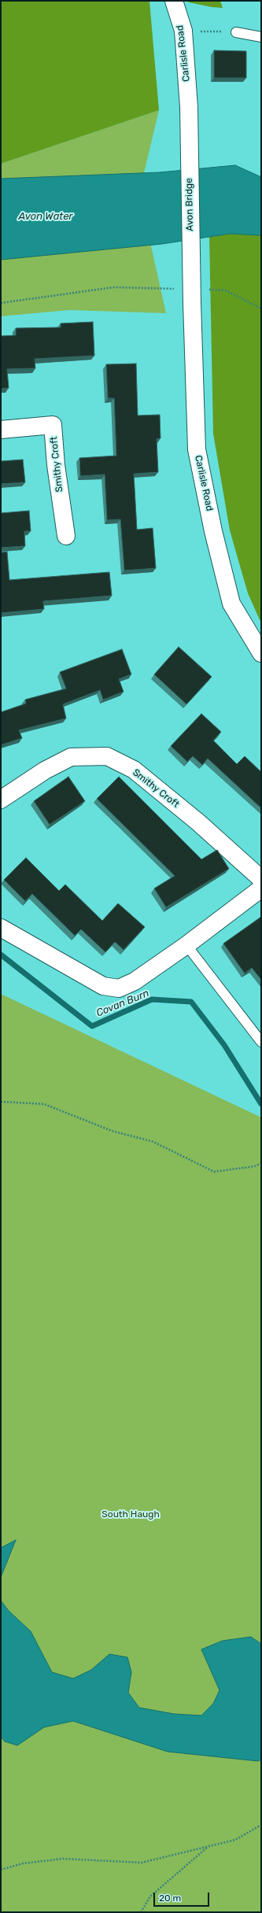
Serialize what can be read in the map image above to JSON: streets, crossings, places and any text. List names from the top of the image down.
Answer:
{
  "streets": {
    "street": ["Carlisle Road", "Avon Bridge", "Smithy Croft"]
  },
  "crossings": [
    ["Carlisle Road", "Avon Bridge"]
  ],
  "water": ["Avon Water", "Covan Burn"],
  "parks": ["South Haugh"],
  "scale_bar": "20 m"
}
